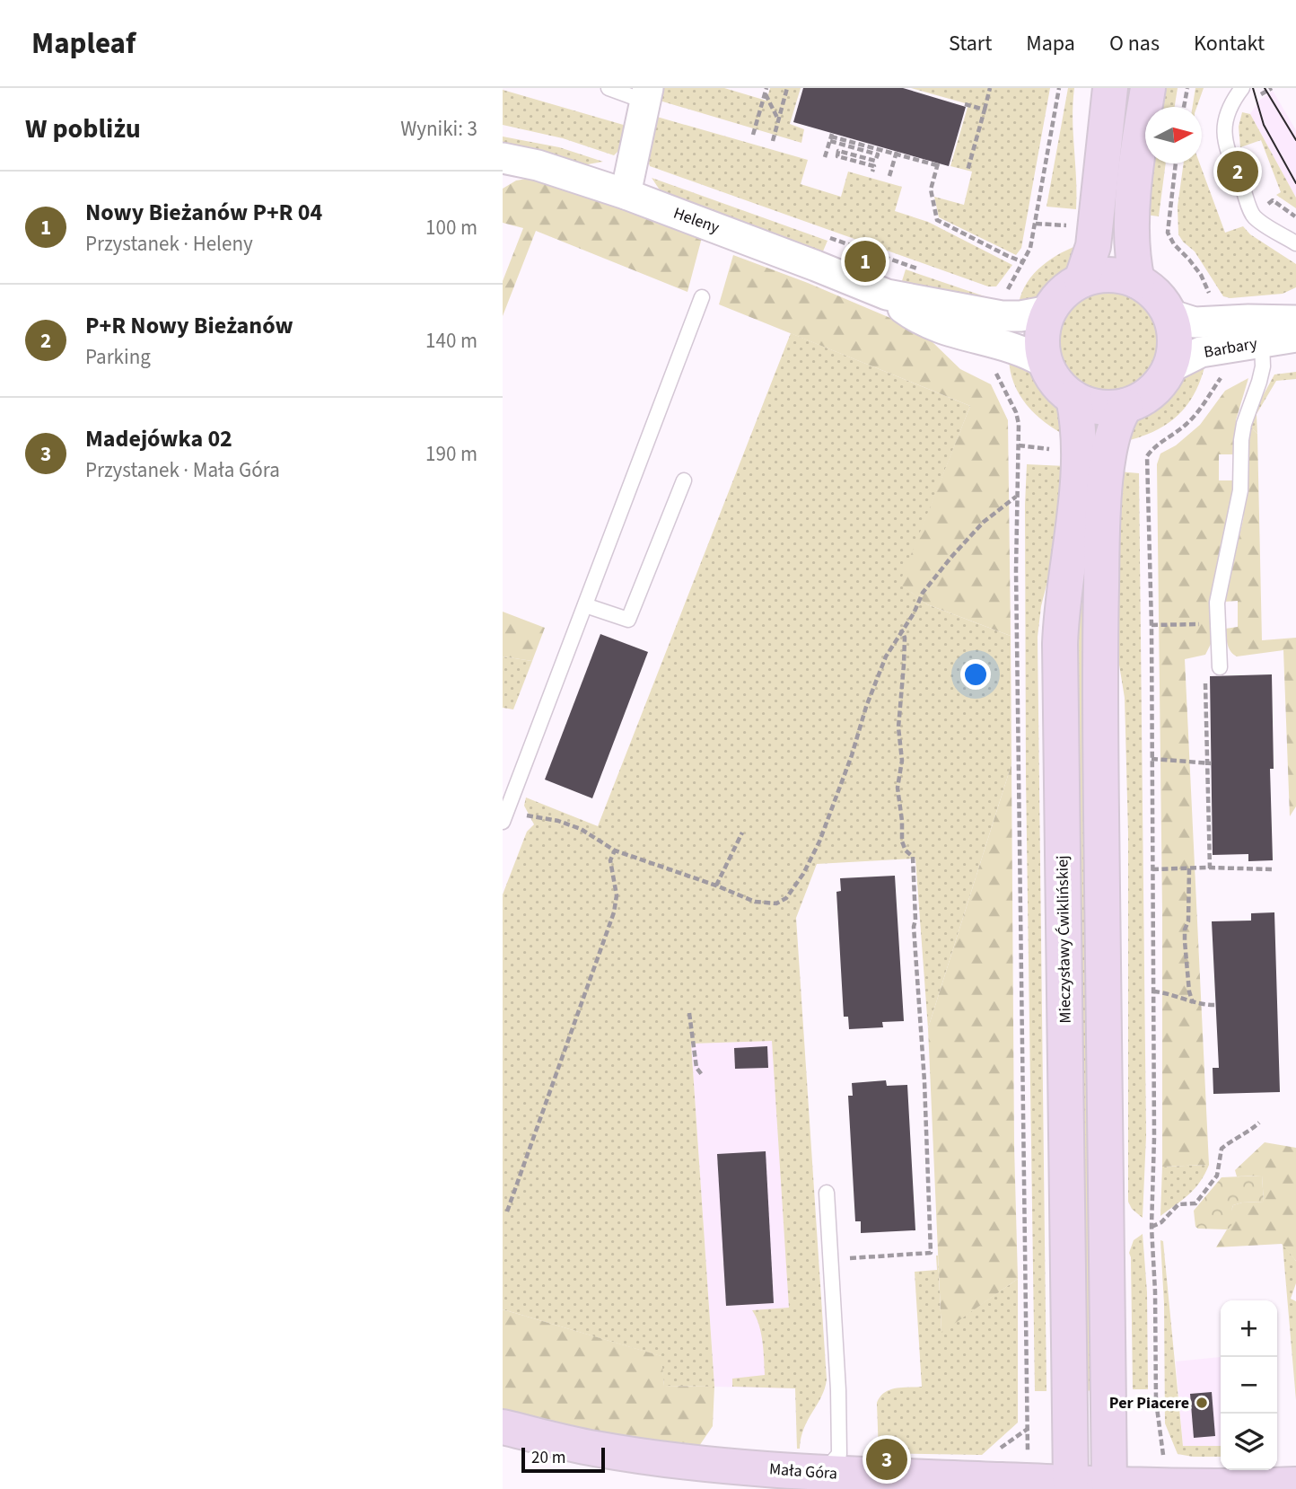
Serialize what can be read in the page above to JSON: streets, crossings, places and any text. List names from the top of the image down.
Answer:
{
  "streets": {
    "street": [
      "Heleny",
      "Barbary",
      "Mieczysławy Ćwiklińskiej",
      "Mała Góra"
    ]
  },
  "crossings": [
    ["Heleny", "Barbary"],
    ["Heleny", "Mieczysławy Ćwiklińskiej"],
    ["Barbary", "Mieczysławy Ćwiklińskiej"],
    ["Mieczysławy Ćwiklińskiej", "Mała Góra"]
  ],
  "places": ["Per Piacere"],
  "scale_bar": "20 m",
  "north": "right",
  "page": {
    "header": "Mapleaf",
    "nav": [
      "Start",
      "Mapa",
      "O nas",
      "Kontakt"
    ],
    "heading": ["W pobliżu", "Wyniki: 3"],
    "pins": ["2", "1", "3"],
    "list": [
      {
        "mark": "1",
        "name": "Nowy Bieżanów P+R 04",
        "note": "Przystanek · Heleny",
        "value": "100 m"
      },
      {
        "mark": "2",
        "name": "P+R Nowy Bieżanów",
        "note": "Parking",
        "value": "140 m"
      },
      {
        "mark": "3",
        "name": "Madejówka 02",
        "note": "Przystanek · Mała Góra",
        "value": "190 m"
      }
    ],
    "map_buttons": ["+", "−"],
    "scale": "20 m"
  }
}
